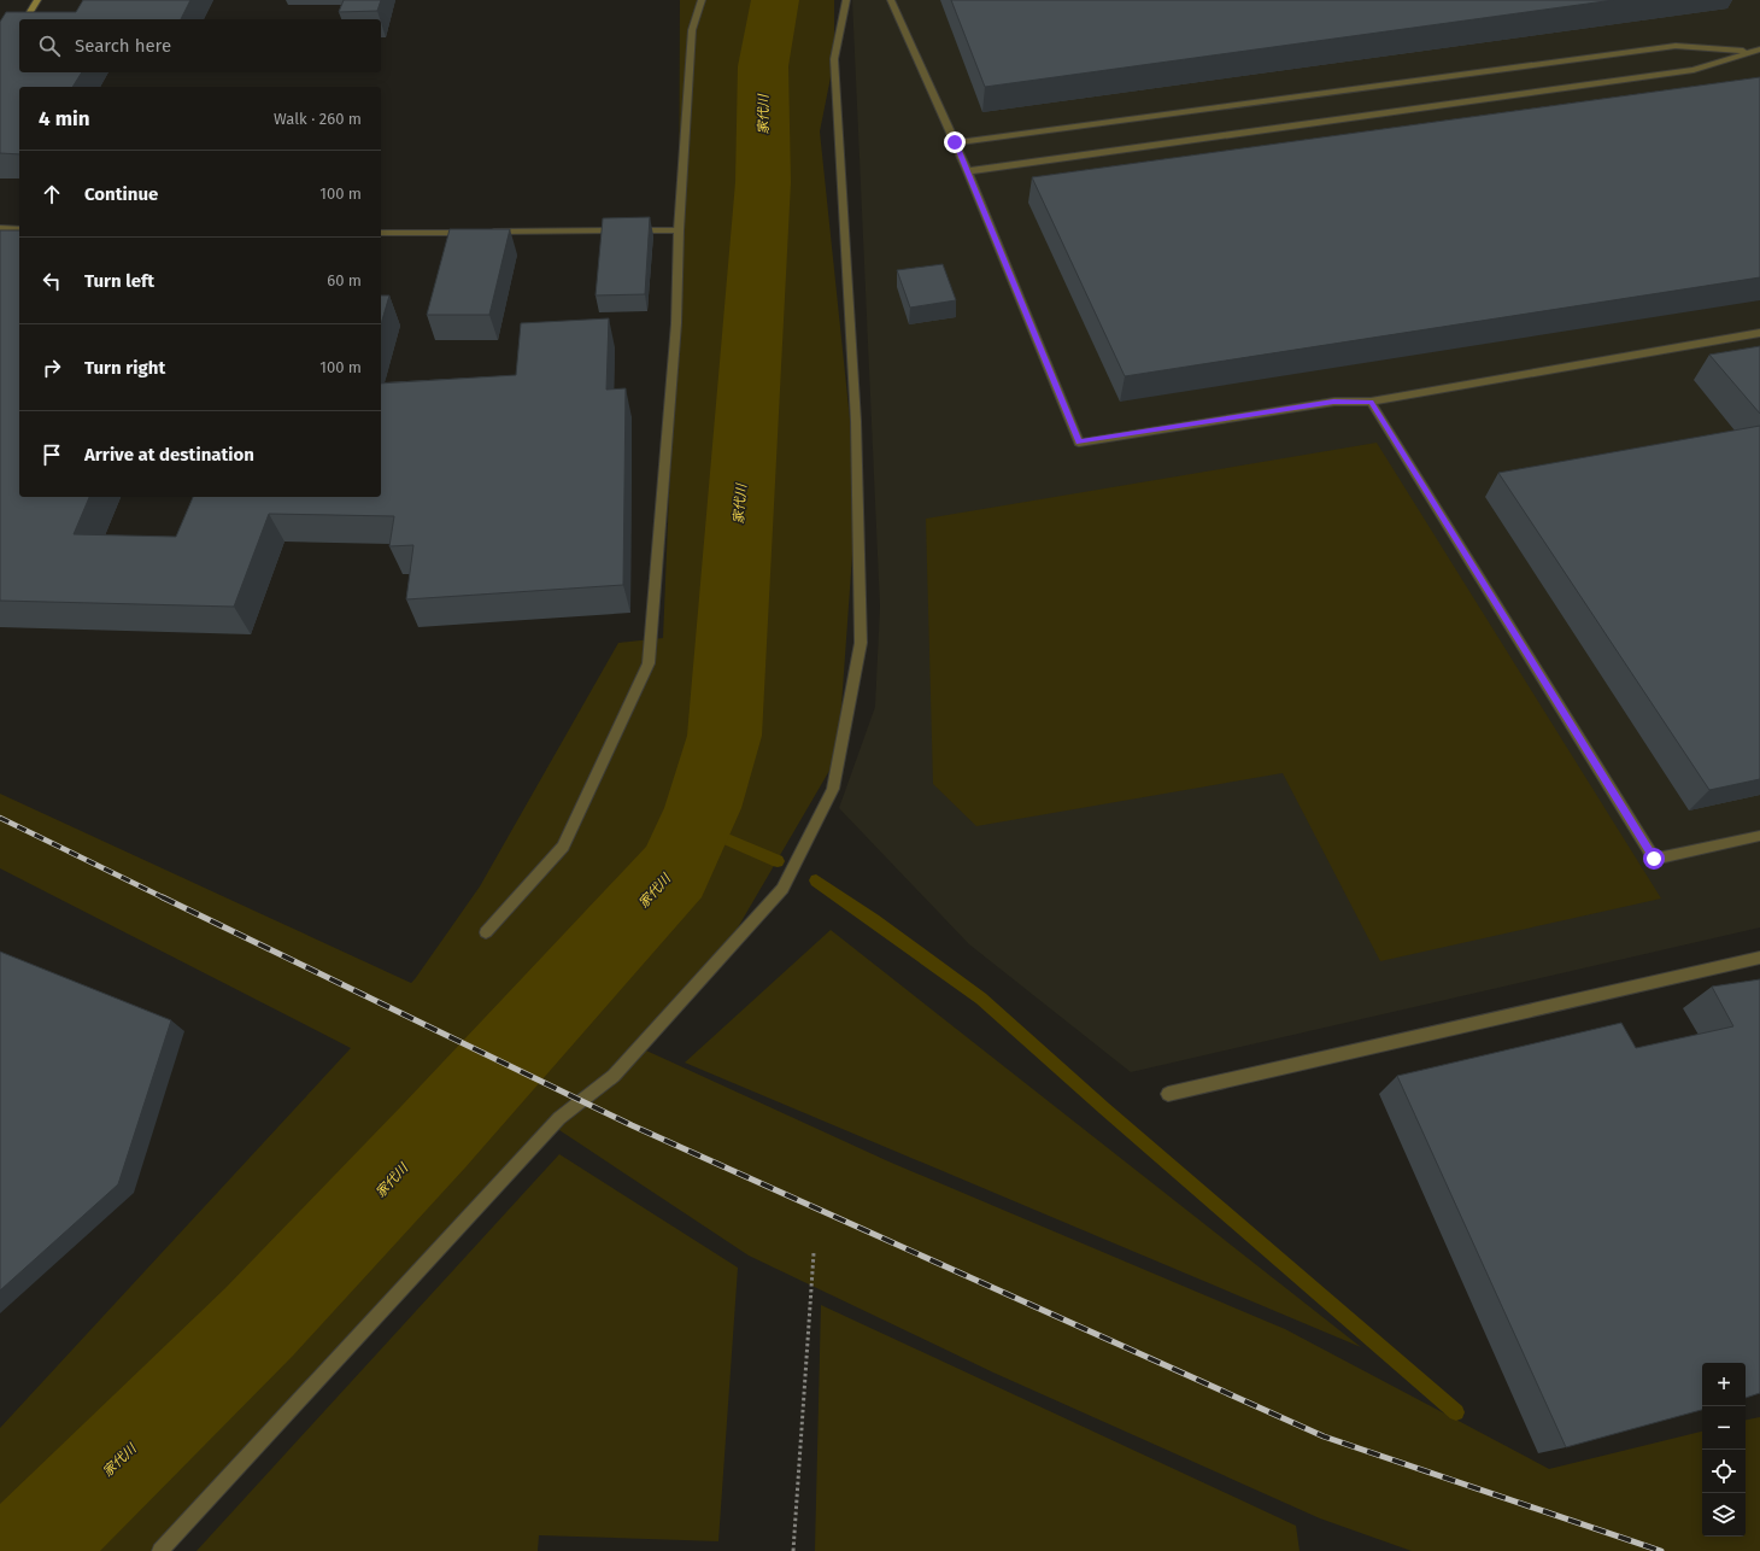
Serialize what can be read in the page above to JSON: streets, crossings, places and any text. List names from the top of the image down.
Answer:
{
  "water": ["家代川"],
  "page": {
    "search": "Search here",
    "heading": ["4 min", "Walk · 260 m"],
    "list": [
      ["Continue", "100 m"],
      ["Turn left", "60 m"],
      ["Turn right", "100 m"],
      "Arrive at destination"
    ],
    "map_buttons": ["+", "−"]
  }
}
